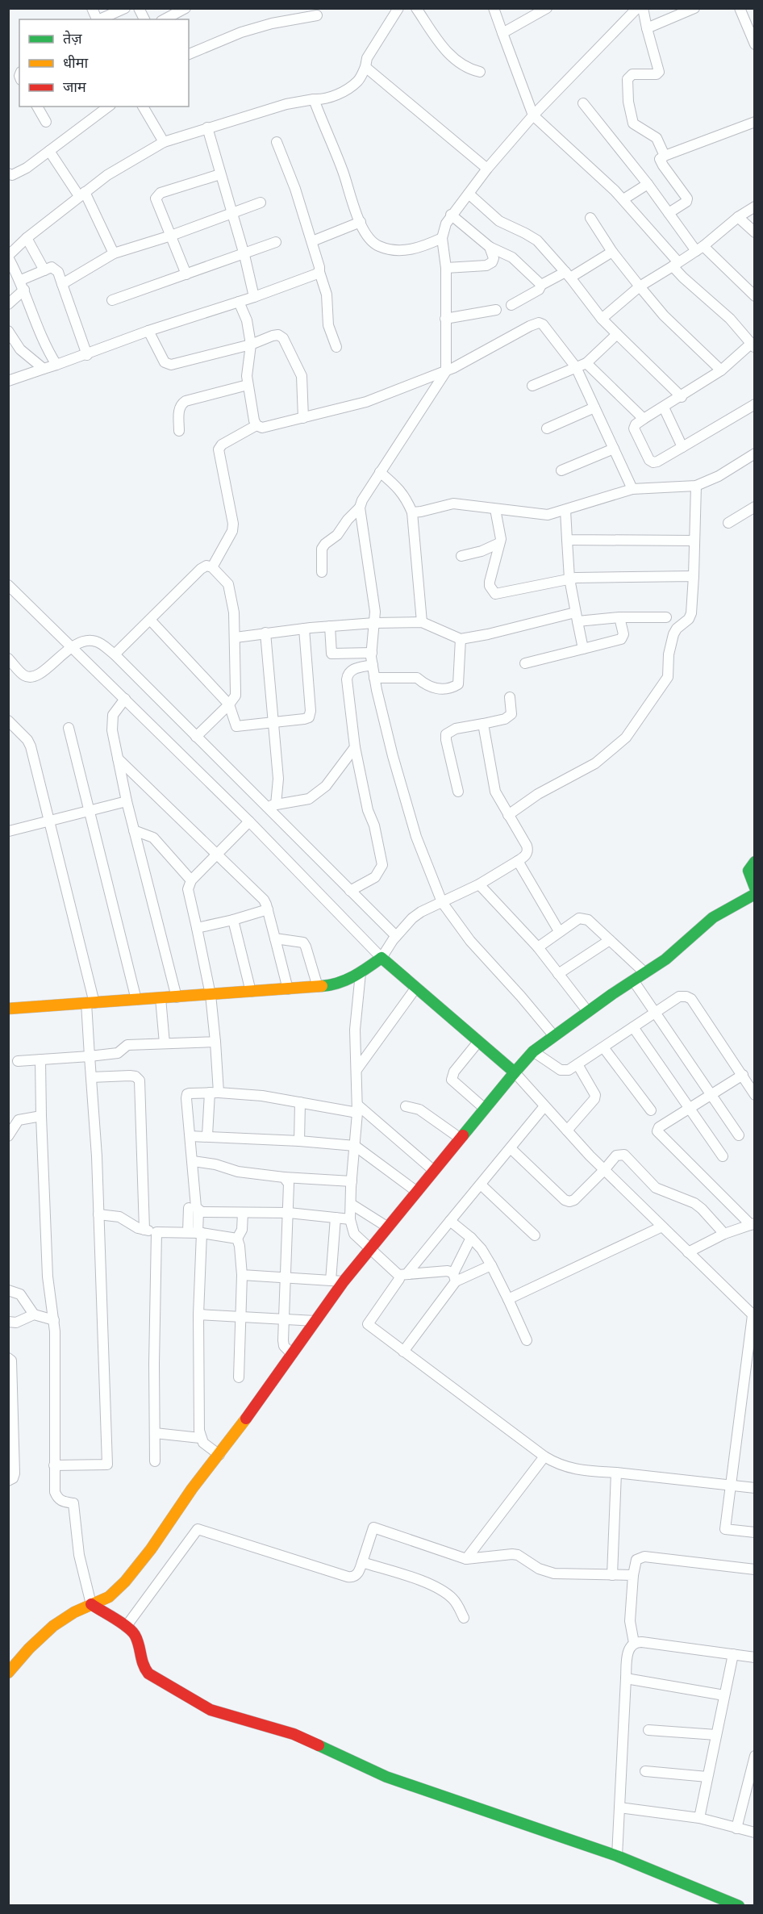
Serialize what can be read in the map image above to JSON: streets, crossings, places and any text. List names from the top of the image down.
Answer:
{
  "legend": ["तेज़", "धीमा", "जाम"]
}
